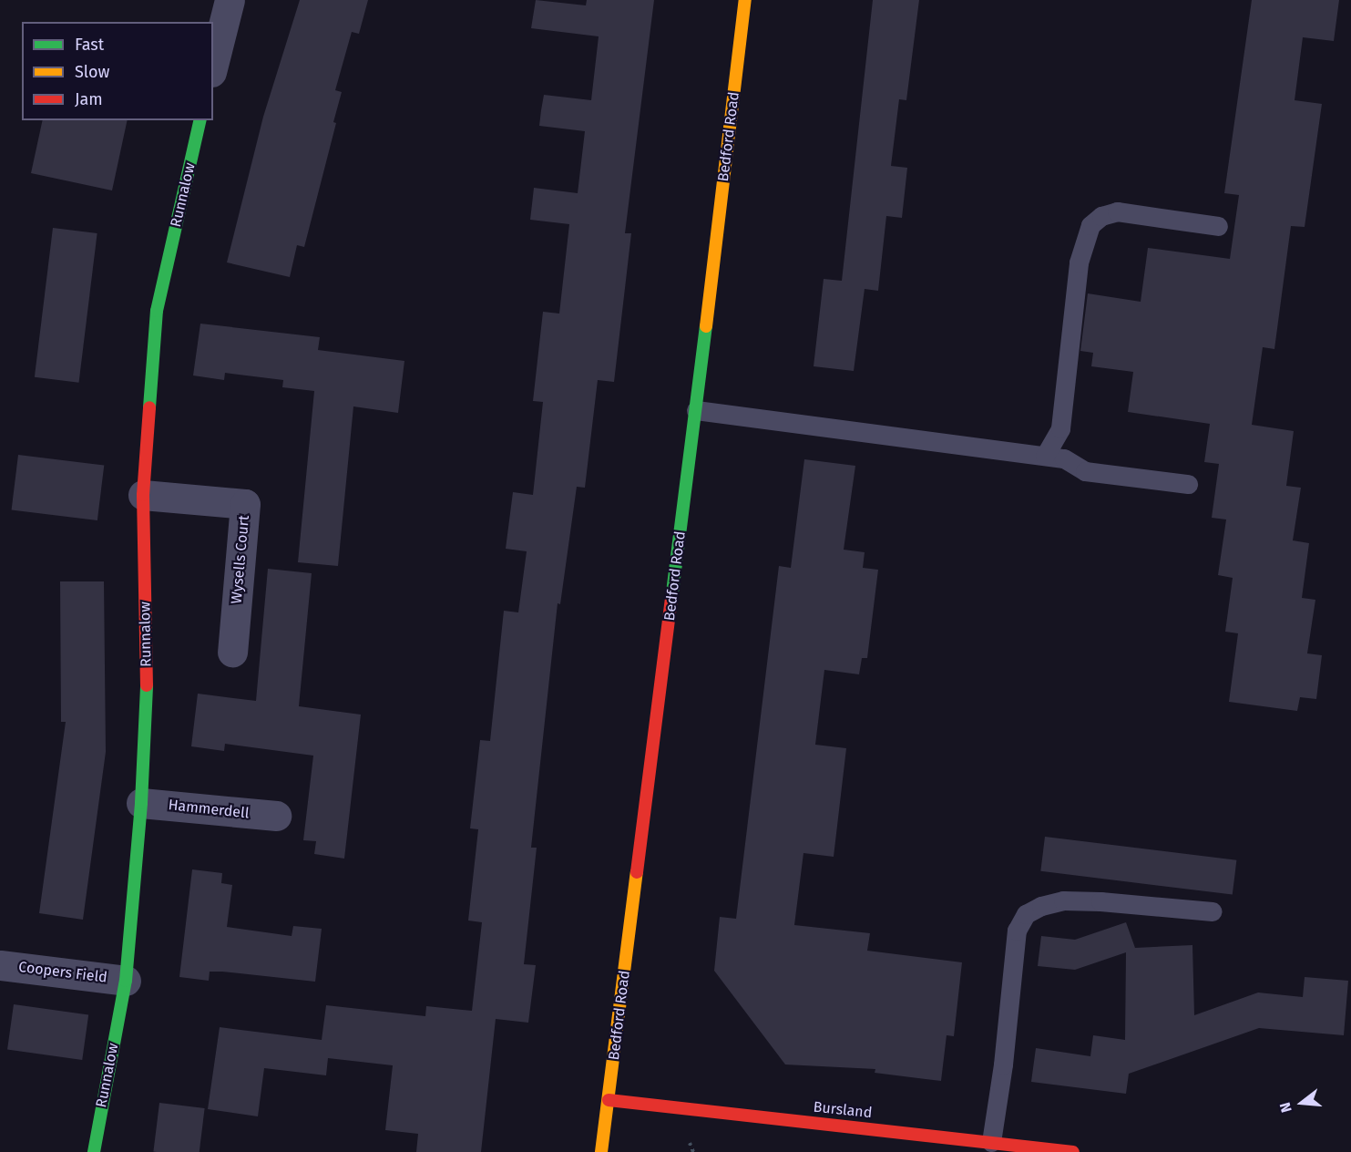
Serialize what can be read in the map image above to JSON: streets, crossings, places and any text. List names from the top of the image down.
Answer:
{
  "streets": {
    "street": [
      "Bedford Road",
      "Runnalow",
      "Wysells Court",
      "Hammerdell",
      "Coopers Field",
      "Bursland"
    ]
  },
  "crossings": [
    ["Bedford Road", "Bursland"],
    ["Runnalow", "Wysells Court"],
    ["Runnalow", "Hammerdell"],
    ["Runnalow", "Coopers Field"]
  ],
  "legend": ["Fast", "Slow", "Jam"],
  "north": "left"
}
